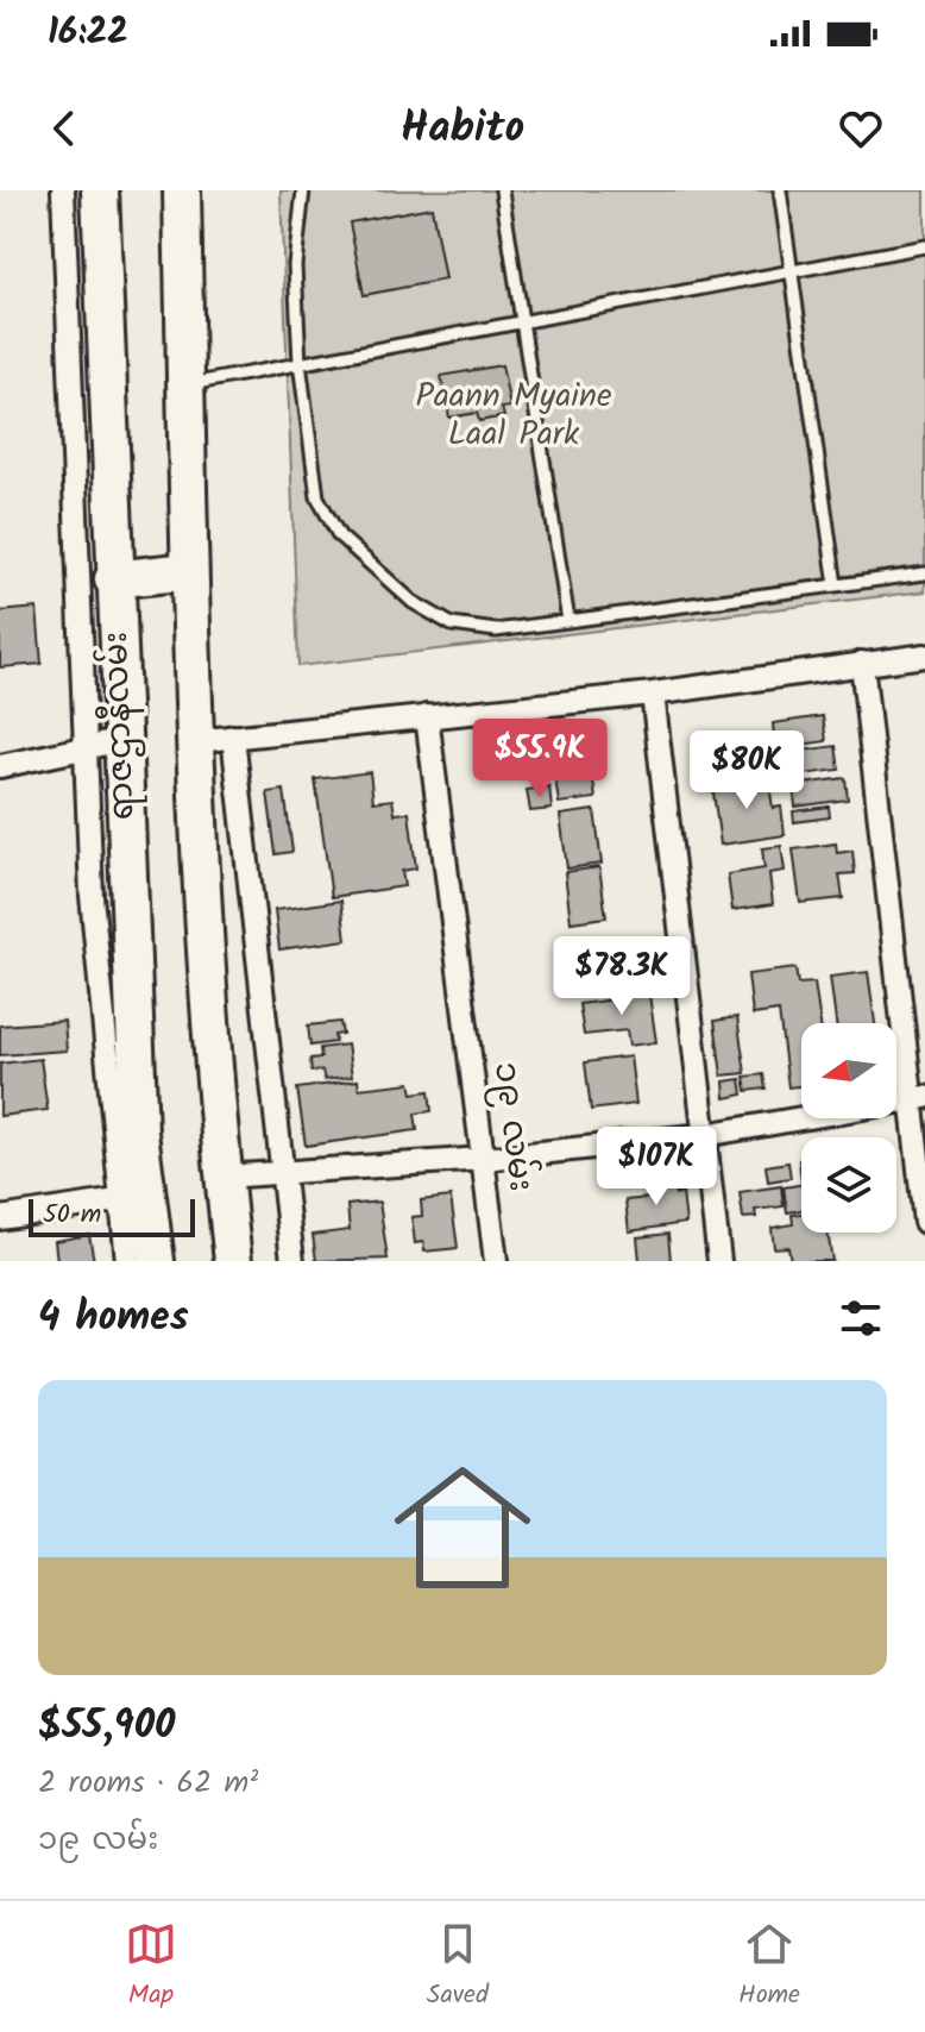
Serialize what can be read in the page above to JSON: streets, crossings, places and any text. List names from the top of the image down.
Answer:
{
  "streets": {
    "main road": ["ရာဇဌာနီလမ်း"],
    "street": ["၁၉ လမ်း"]
  },
  "parks": ["Paann Myaine Laal Park"],
  "scale_bar": "50 m",
  "north": "left",
  "page": {
    "status": "16:22",
    "header": "Habito",
    "price": [
      "$55.9K",
      "$80K",
      "$78.3K",
      "$107K"
    ],
    "scale": "50 m",
    "heading": "4 homes",
    "list": [
      {
        "name": "$55,900",
        "note": "2 rooms · 62 m² · ၁၉ လမ်း"
      }
    ],
    "tabs": ["Map", "Saved", "Home"]
  }
}
